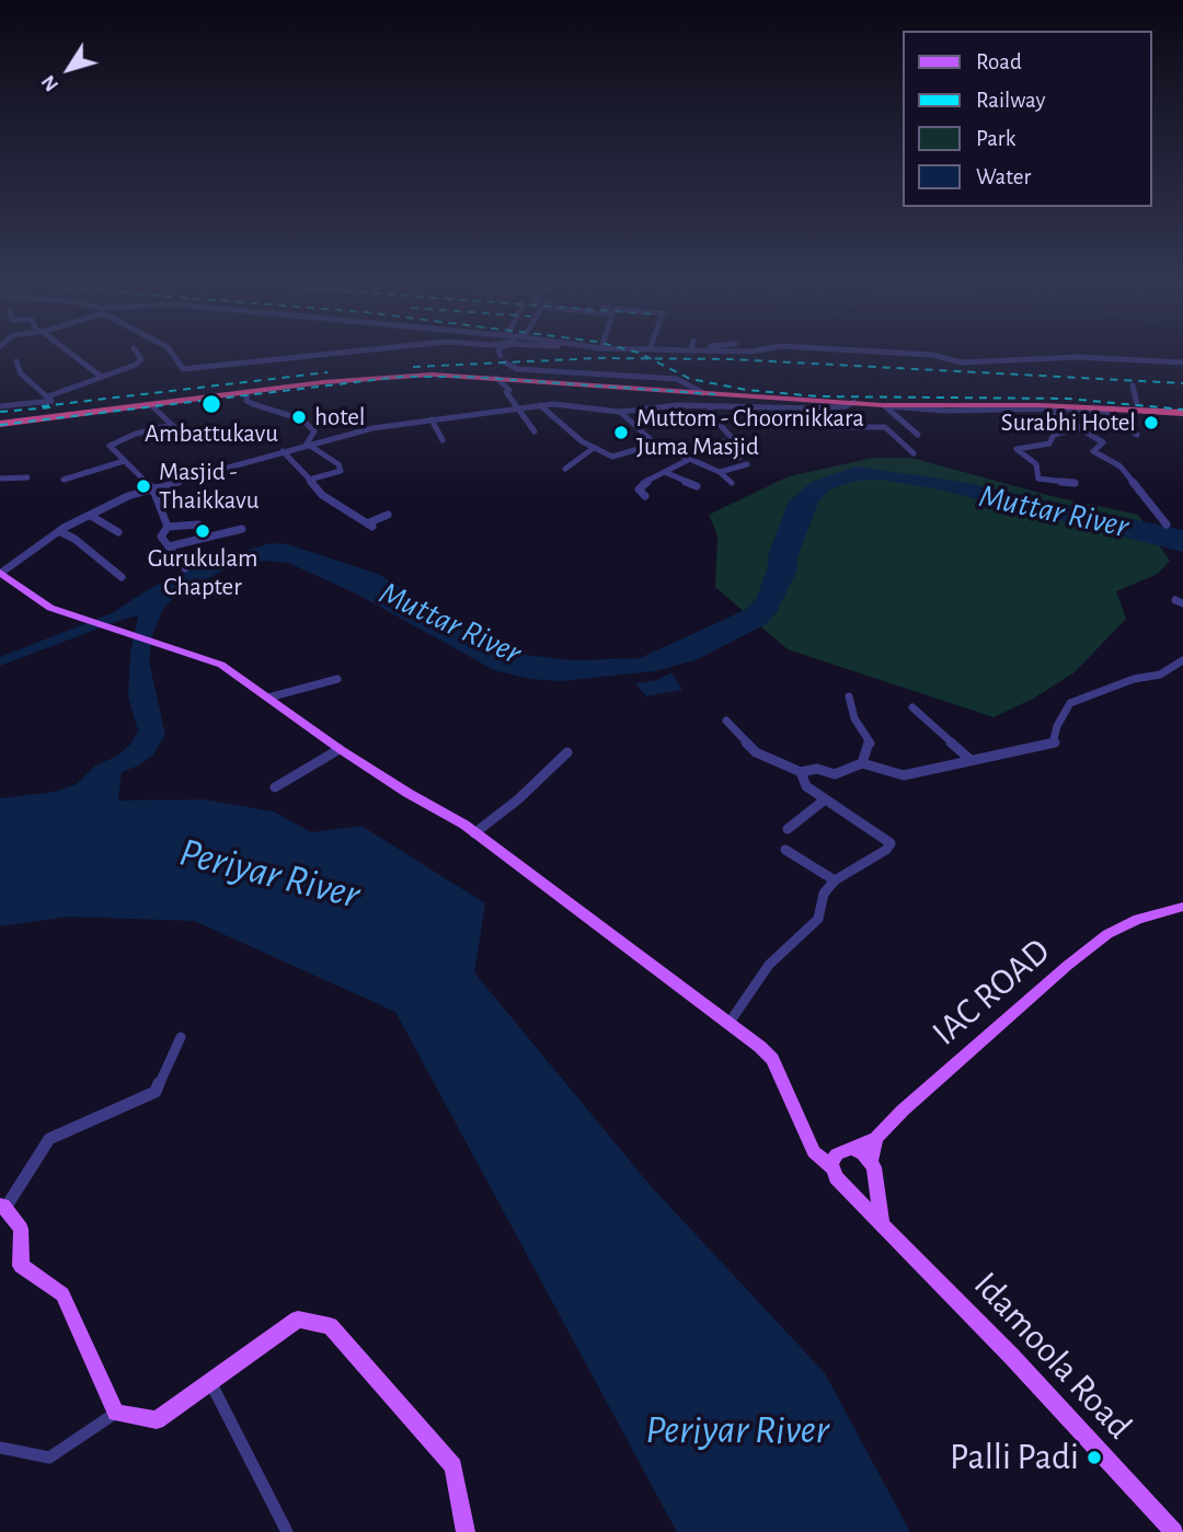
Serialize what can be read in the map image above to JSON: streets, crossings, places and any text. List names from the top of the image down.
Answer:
{
  "streets": {
    "main road": ["IAC ROAD", "Idamoola Road"]
  },
  "water": ["Muttar River", "Periyar River"],
  "places": [
    "Ambattukavu",
    "hotel",
    "Surabhi Hotel",
    "Muttom - Choornikkara Juma Masjid",
    "Masjid - Thaikkavu",
    "Gurukulam Chapter",
    "Palli Padi"
  ],
  "legend": [
    "Road",
    "Railway",
    "Park",
    "Water"
  ],
  "north": "bottom left"
}
